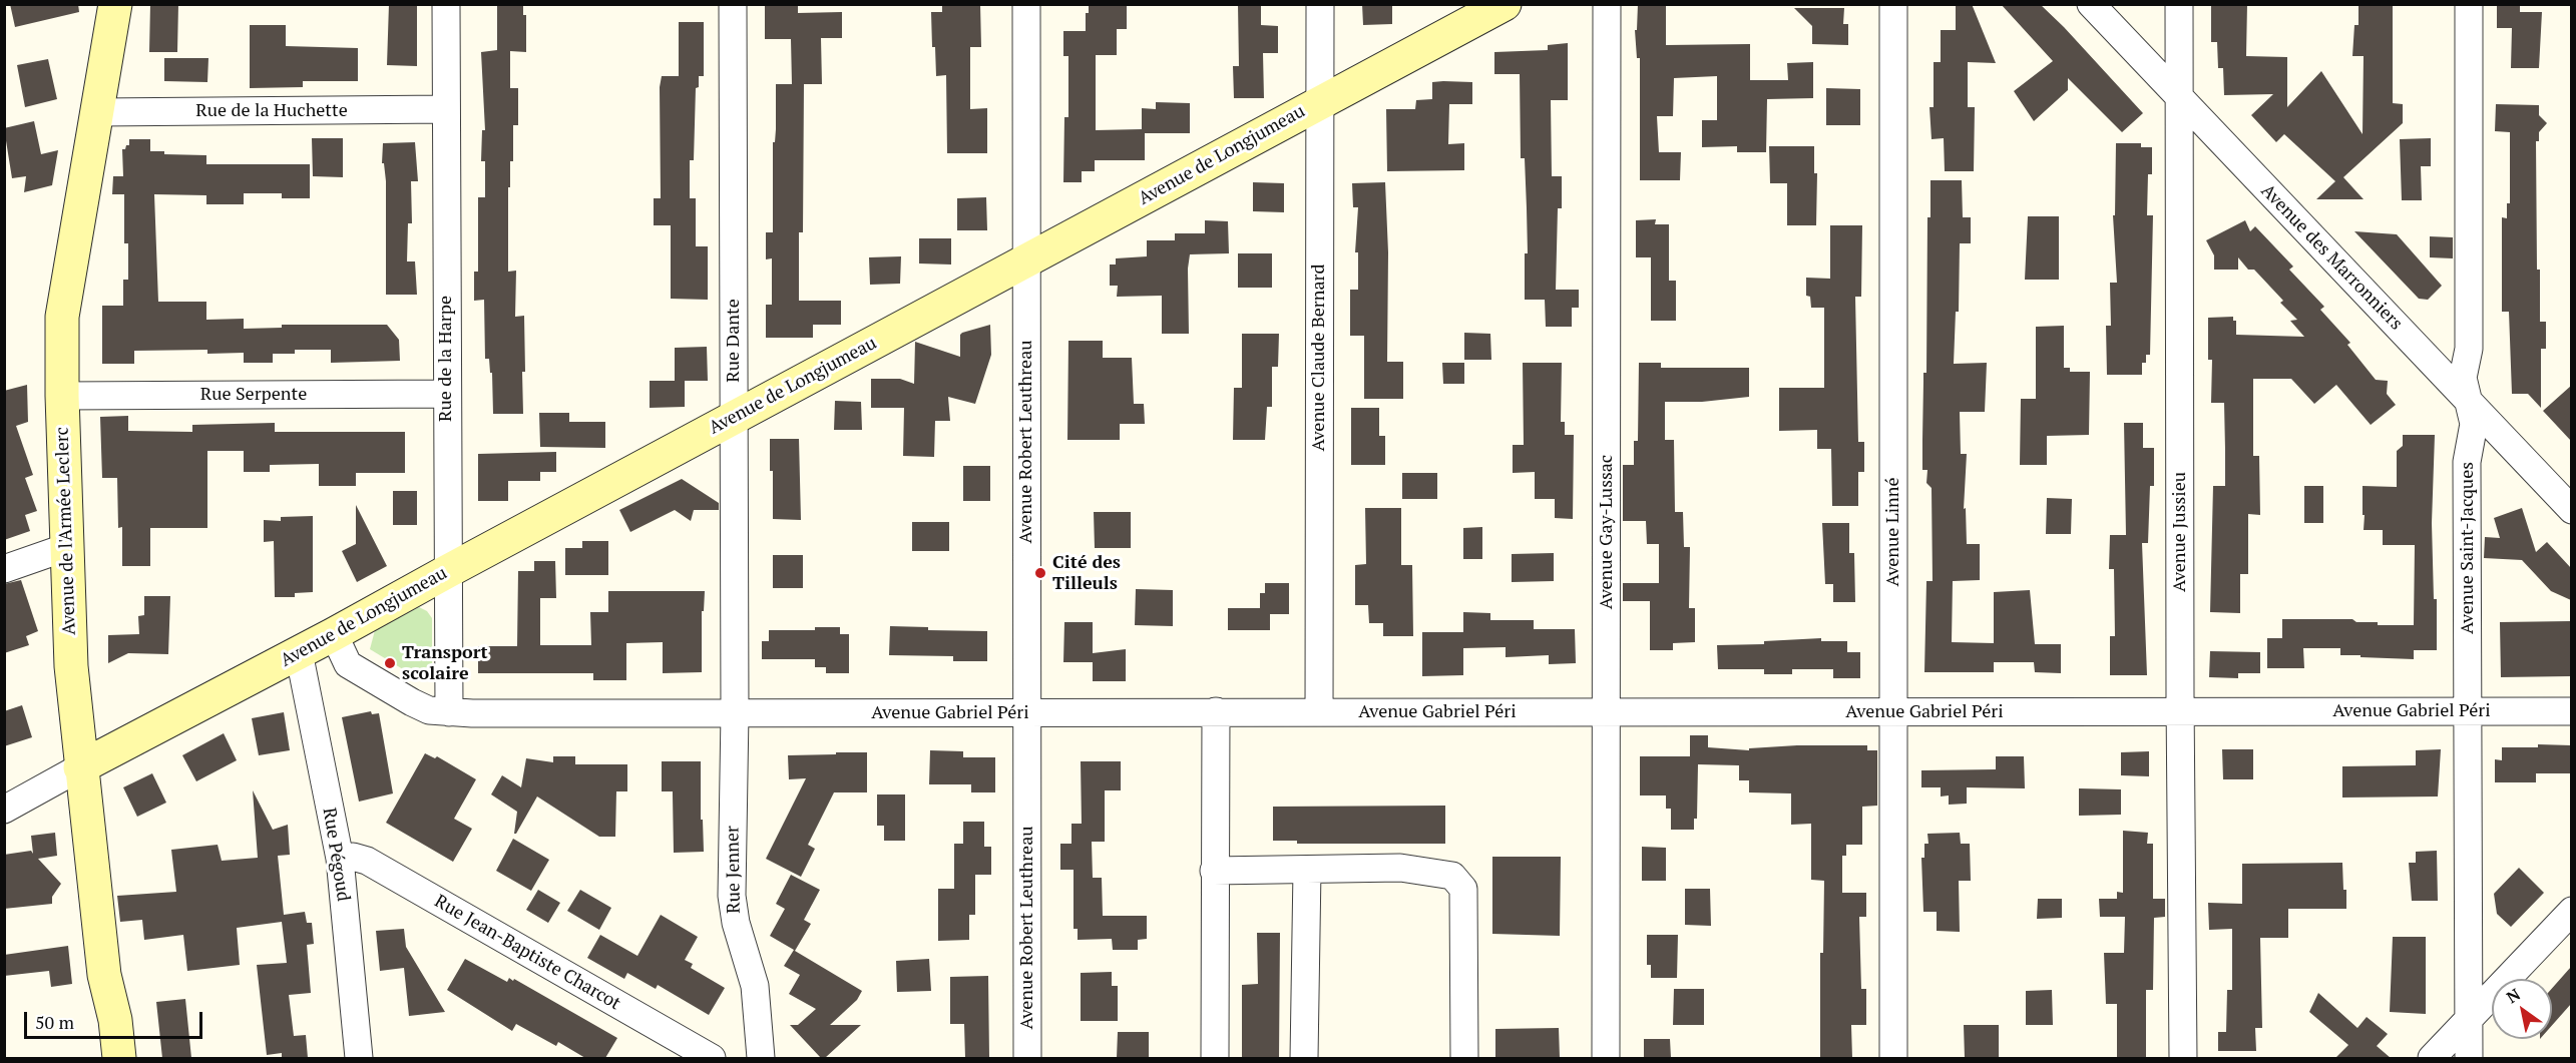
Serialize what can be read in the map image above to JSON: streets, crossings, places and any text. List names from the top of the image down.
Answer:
{
  "streets": {
    "street": [
      "Rue de la Huchette",
      "Avenue de Longjumeau",
      "Avenue des Marronniers",
      "Rue Dante",
      "Avenue Claude Bernard",
      "Rue de la Harpe",
      "Rue Serpente",
      "Avenue Robert Leuthreau",
      "Avenue de l'Armée Leclerc",
      "Avenue Gay-Lussac",
      "Avenue Linné",
      "Avenue Jussieu",
      "Avenue Saint-Jacques",
      "Avenue Gabriel Péri",
      "Rue Pégoud",
      "Rue Jenner",
      "Rue Jean-Baptiste Charcot"
    ]
  },
  "crossings": [
    ["Rue de la Huchette", "Rue de la Harpe"],
    ["Rue de la Huchette", "Avenue de l'Armée Leclerc"],
    ["Avenue de Longjumeau", "Rue Dante"],
    ["Avenue de Longjumeau", "Avenue Claude Bernard"],
    ["Avenue de Longjumeau", "Rue de la Harpe"],
    ["Avenue de Longjumeau", "Avenue Robert Leuthreau"],
    ["Avenue de Longjumeau", "Avenue de l'Armée Leclerc"],
    ["Avenue de Longjumeau", "Avenue Gabriel Péri"],
    ["Avenue de Longjumeau", "Rue Pégoud"],
    ["Avenue des Marronniers", "Avenue Jussieu"],
    ["Avenue des Marronniers", "Avenue Saint-Jacques"],
    ["Rue Dante", "Avenue Gabriel Péri"],
    ["Rue Dante", "Rue Jenner"],
    ["Avenue Claude Bernard", "Avenue Gabriel Péri"],
    ["Rue de la Harpe", "Rue Serpente"],
    ["Rue de la Harpe", "Avenue Gabriel Péri"],
    ["Rue Serpente", "Avenue de l'Armée Leclerc"],
    ["Avenue Robert Leuthreau", "Avenue Gabriel Péri"],
    ["Avenue Gay-Lussac", "Avenue Gabriel Péri"],
    ["Avenue Linné", "Avenue Gabriel Péri"],
    ["Avenue Jussieu", "Avenue Gabriel Péri"],
    ["Avenue Saint-Jacques", "Avenue Gabriel Péri"],
    ["Avenue Gabriel Péri", "Rue Jenner"],
    ["Rue Pégoud", "Rue Jean-Baptiste Charcot"]
  ],
  "places": ["Cité des Tilleuls", "Transport scolaire"],
  "scale_bar": "50 m",
  "north": "top left"
}
